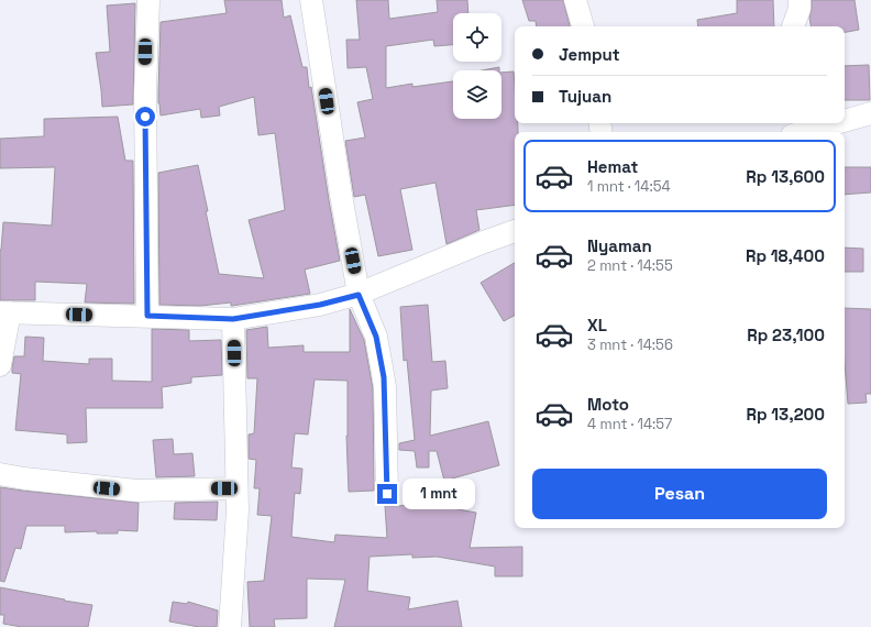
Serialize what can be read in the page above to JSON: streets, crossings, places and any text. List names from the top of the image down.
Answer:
{
  "page": {
    "banner": ["Jemput", "Tujuan"],
    "list": [
      {
        "name": "Hemat",
        "note": "1 mnt · 14:54",
        "value": "Rp 13,600"
      },
      {
        "name": "Nyaman",
        "note": "2 mnt · 14:55",
        "value": "Rp 18,400"
      },
      {
        "name": "XL",
        "note": "3 mnt · 14:56",
        "value": "Rp 23,100"
      },
      {
        "name": "Moto",
        "note": "4 mnt · 14:57",
        "value": "Rp 13,200"
      }
    ],
    "buttons": "Pesan",
    "bubble": "1 mnt"
  }
}
